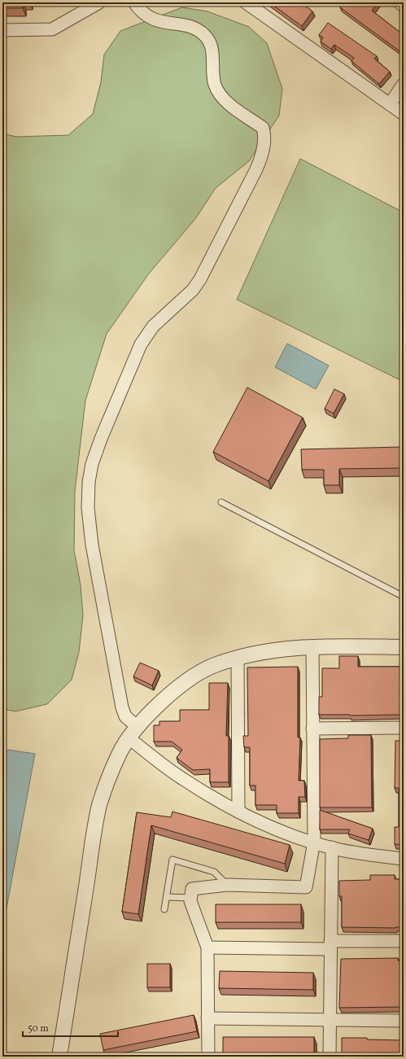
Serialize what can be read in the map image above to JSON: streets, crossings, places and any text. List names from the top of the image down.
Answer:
{
  "scale_bar": "50 m"
}
